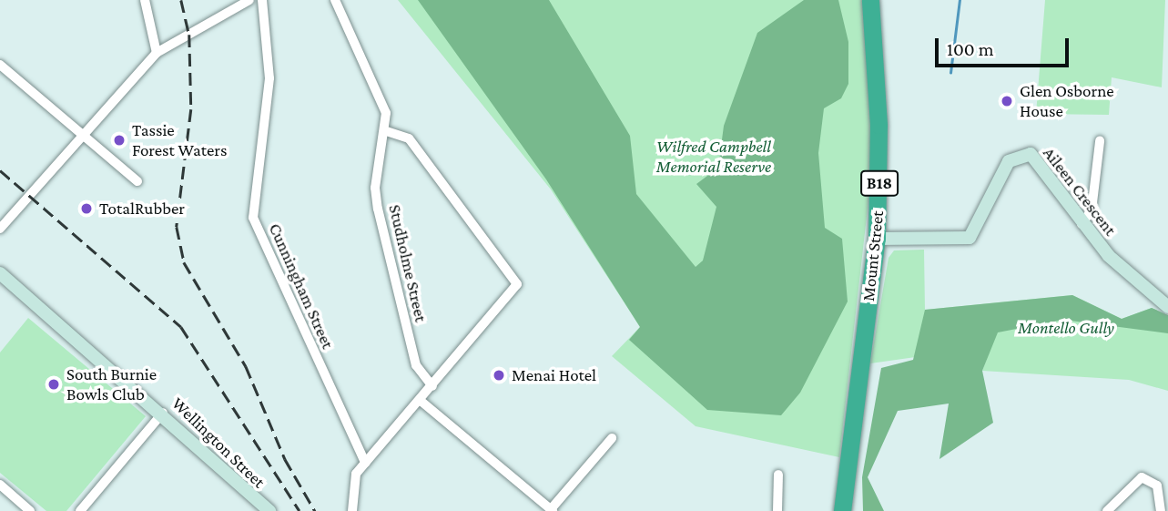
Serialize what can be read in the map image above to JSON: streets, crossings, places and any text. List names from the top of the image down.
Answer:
{
  "streets": {
    "highway": ["B18", "Mount Street"],
    "street": [
      "Aileen Crescent",
      "Studholme Street",
      "Cunningham Street",
      "Wellington Street"
    ]
  },
  "crossings": [
    ["Aileen Crescent", "Mount Street"]
  ],
  "parks": ["Wilfred Campbell Memorial Reserve", "Montello Gully"],
  "places": [
    "Glen Osborne House",
    "Tassie Forest Waters",
    "TotalRubber",
    "Menai Hotel",
    "South Burnie Bowls Club"
  ],
  "scale_bar": "100 m"
}
